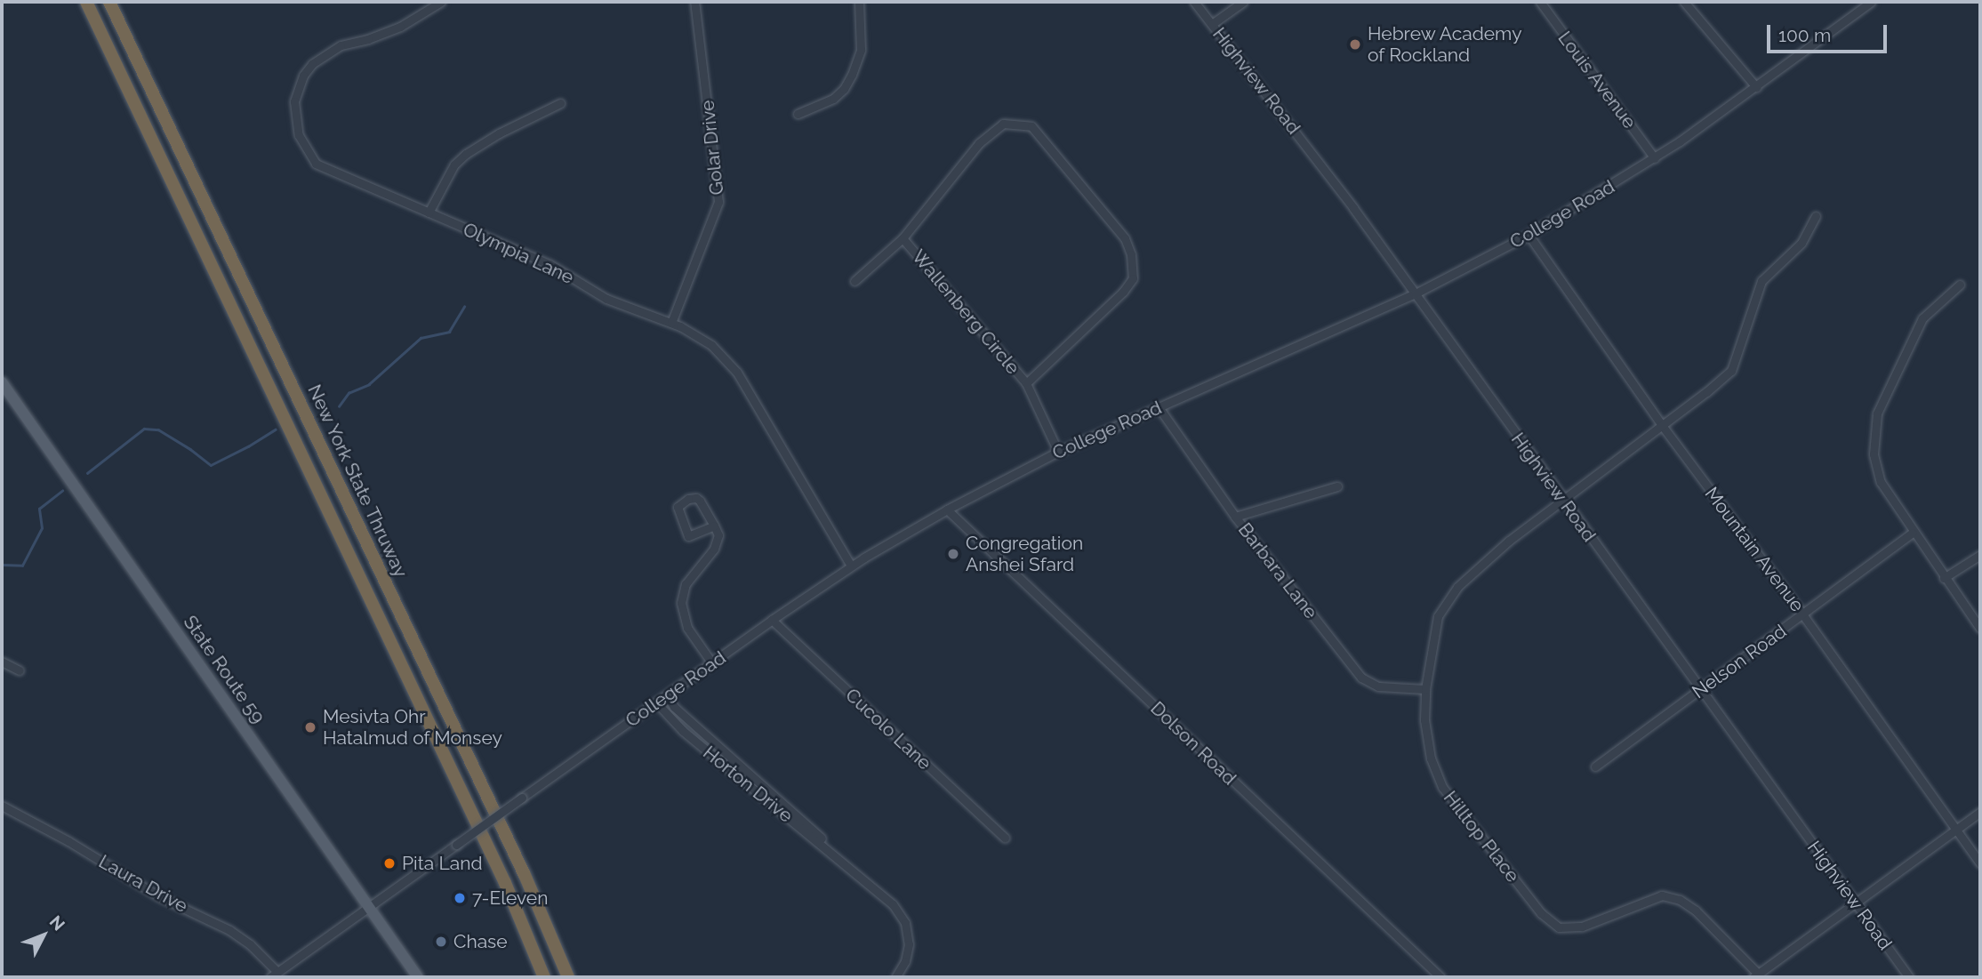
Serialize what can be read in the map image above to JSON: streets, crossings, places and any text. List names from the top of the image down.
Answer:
{
  "streets": {
    "highway": ["New York State Thruway"],
    "main road": ["State Route 59"],
    "street": [
      "Louis Avenue",
      "Highview Road",
      "Golar Drive",
      "College Road",
      "Olympia Lane",
      "Wallenberg Circle",
      "Mountain Avenue",
      "Barbara Lane",
      "Nelson Road",
      "Cucolo Lane",
      "Dolson Road",
      "Horton Drive",
      "Hilltop Place",
      "Laura Drive"
    ]
  },
  "crossings": [
    ["Louis Avenue", "College Road"],
    ["Highview Road", "College Road"],
    ["Highview Road", "Nelson Road"],
    ["Highview Road", "Hilltop Place"],
    ["Golar Drive", "Olympia Lane"],
    ["College Road", "Olympia Lane"],
    ["College Road", "Wallenberg Circle"],
    ["College Road", "Mountain Avenue"],
    ["College Road", "Barbara Lane"],
    ["College Road", "State Route 59"],
    ["College Road", "Cucolo Lane"],
    ["College Road", "Dolson Road"],
    ["College Road", "Horton Drive"],
    ["College Road", "Laura Drive"],
    ["Mountain Avenue", "Nelson Road"],
    ["Mountain Avenue", "Hilltop Place"],
    ["Barbara Lane", "Hilltop Place"]
  ],
  "places": [
    "Hebrew Academy of Rockland",
    "Congregation Anshei Sfard",
    "Mesivta Ohr Hatalmud of Monsey",
    "Pita Land",
    "7-Eleven",
    "Chase"
  ],
  "scale_bar": "100 m",
  "north": "top right"
}
